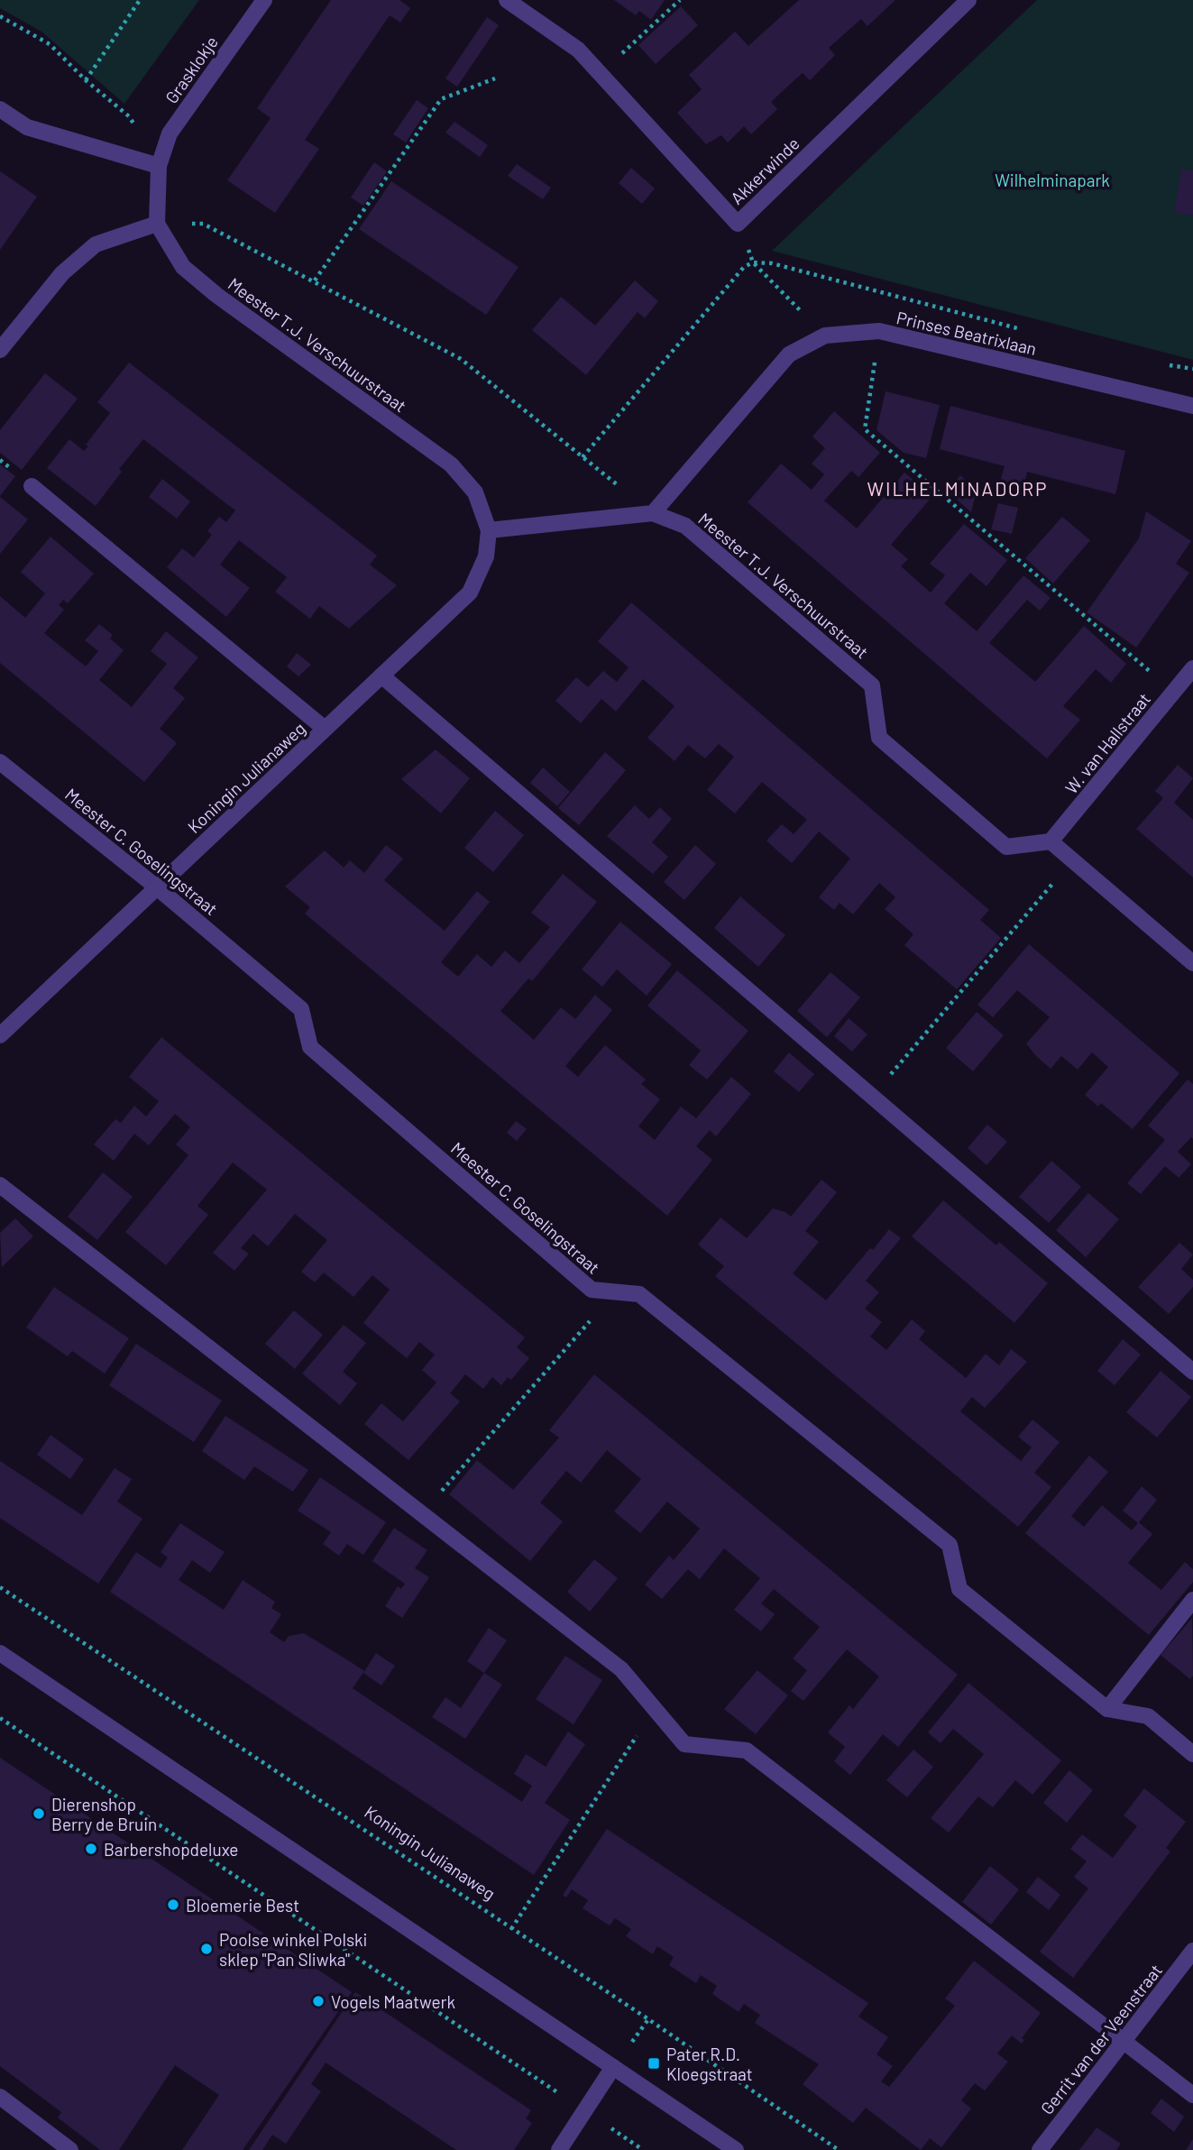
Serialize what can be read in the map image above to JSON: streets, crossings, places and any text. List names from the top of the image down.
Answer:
{
  "streets": {
    "street": [
      "Grasklokje",
      "Akkerwinde",
      "Prinses Beatrixlaan",
      "Meester T.J. Verschuurstraat",
      "W. van Hallstraat",
      "Koningin Julianaweg",
      "Meester C. Goselingstraat",
      "Gerrit van der Veenstraat"
    ]
  },
  "crossings": [
    ["Prinses Beatrixlaan", "Meester T.J. Verschuurstraat"],
    ["Meester T.J. Verschuurstraat", "W. van Hallstraat"],
    ["Meester T.J. Verschuurstraat", "Koningin Julianaweg"],
    ["Koningin Julianaweg", "Meester C. Goselingstraat"]
  ],
  "districts": ["WILHELMINADORP"],
  "parks": ["Wilhelminapark"],
  "places": {
    "other": [
      "Dierenshop Berry de Bruin",
      "Barbershopdeluxe",
      "Bloemerie Best",
      "Poolse winkel Polski sklep \"Pan Sliwka\"",
      "Vogels Maatwerk"
    ],
    "transit": ["Pater R.D. Kloegstraat"]
  }
}
